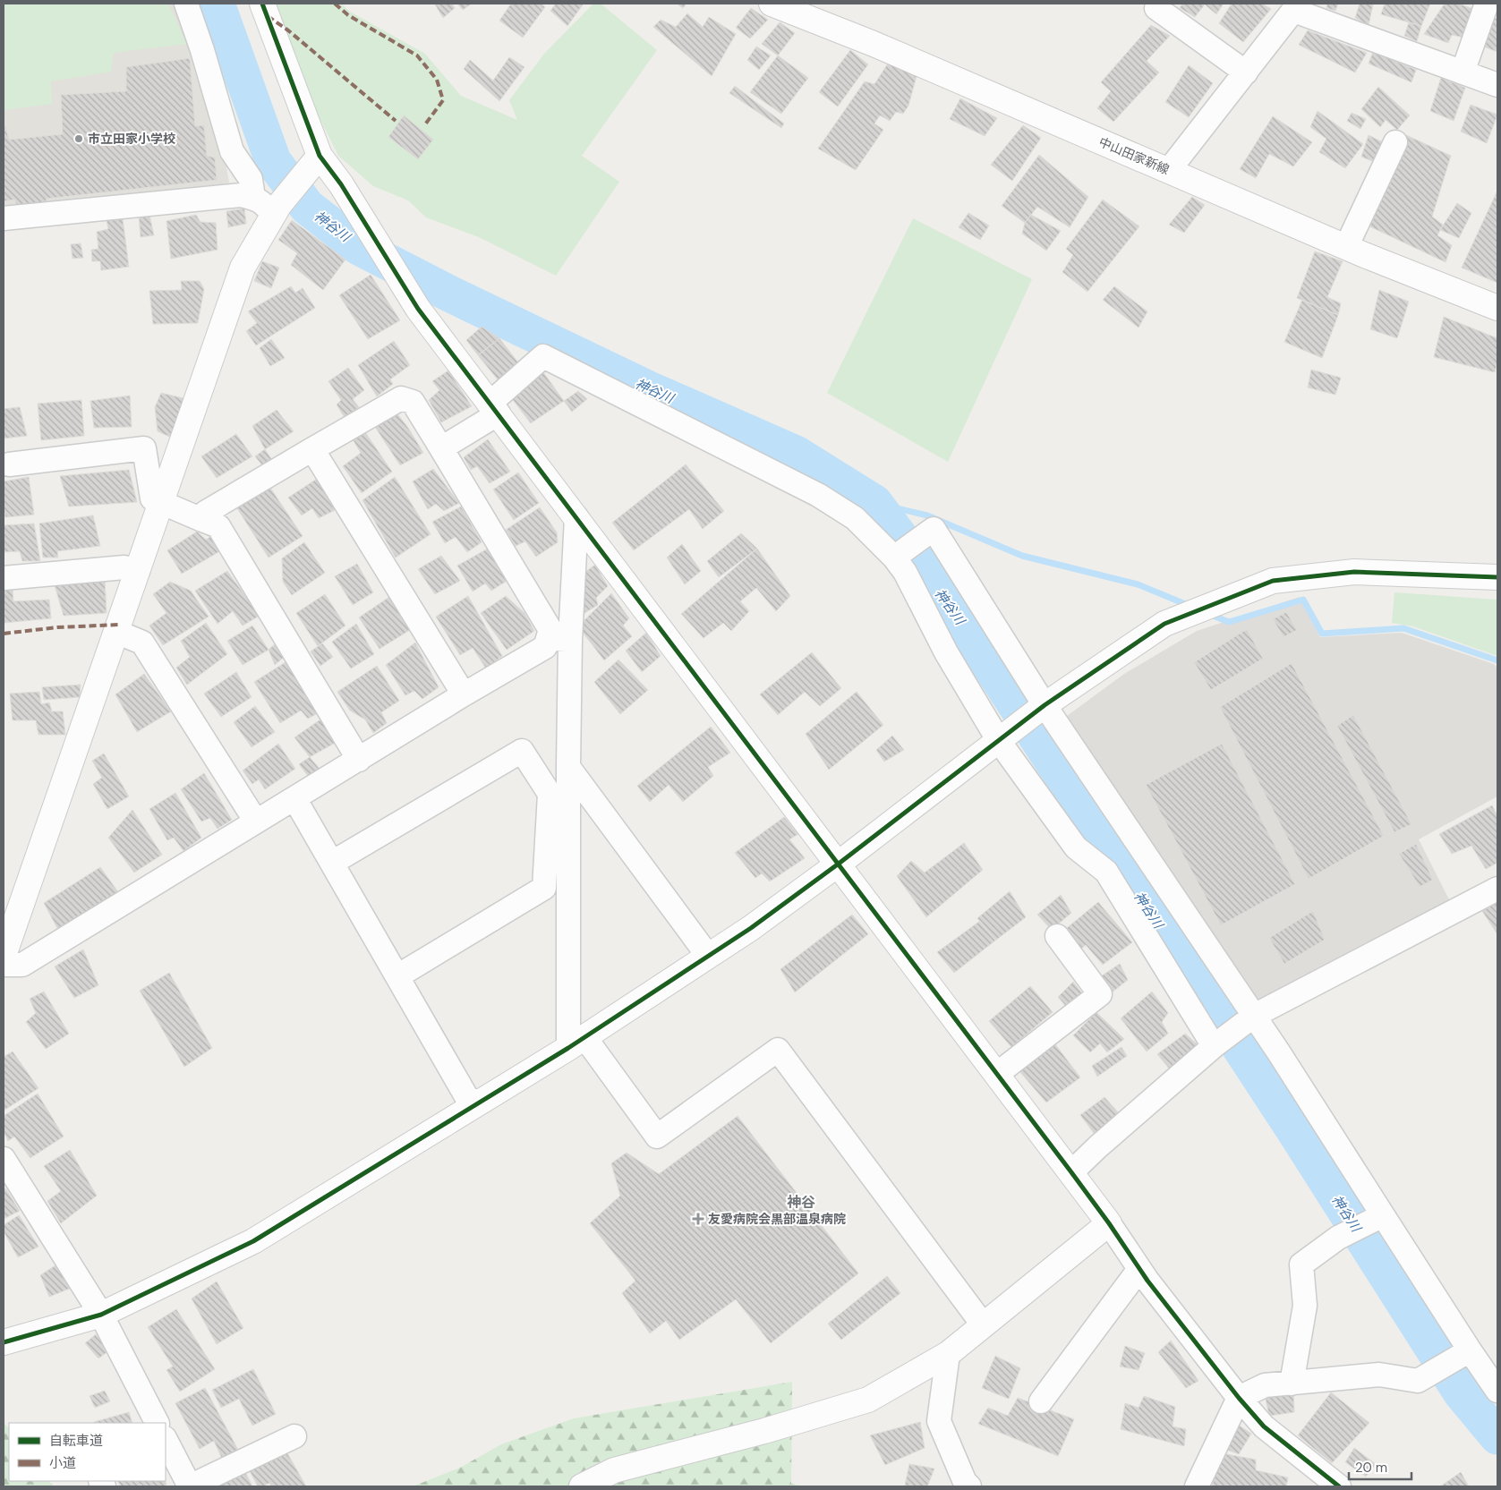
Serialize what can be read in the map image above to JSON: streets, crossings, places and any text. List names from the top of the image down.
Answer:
{
  "streets": {
    "street": ["中山田家新線"]
  },
  "districts": ["神谷"],
  "water": ["神谷川"],
  "places": {
    "other": ["市立田家小学校"],
    "health": ["友愛病院会黒部温泉病院"]
  },
  "legend": ["自転車道", "小道"],
  "scale_bar": "20 m"
}
